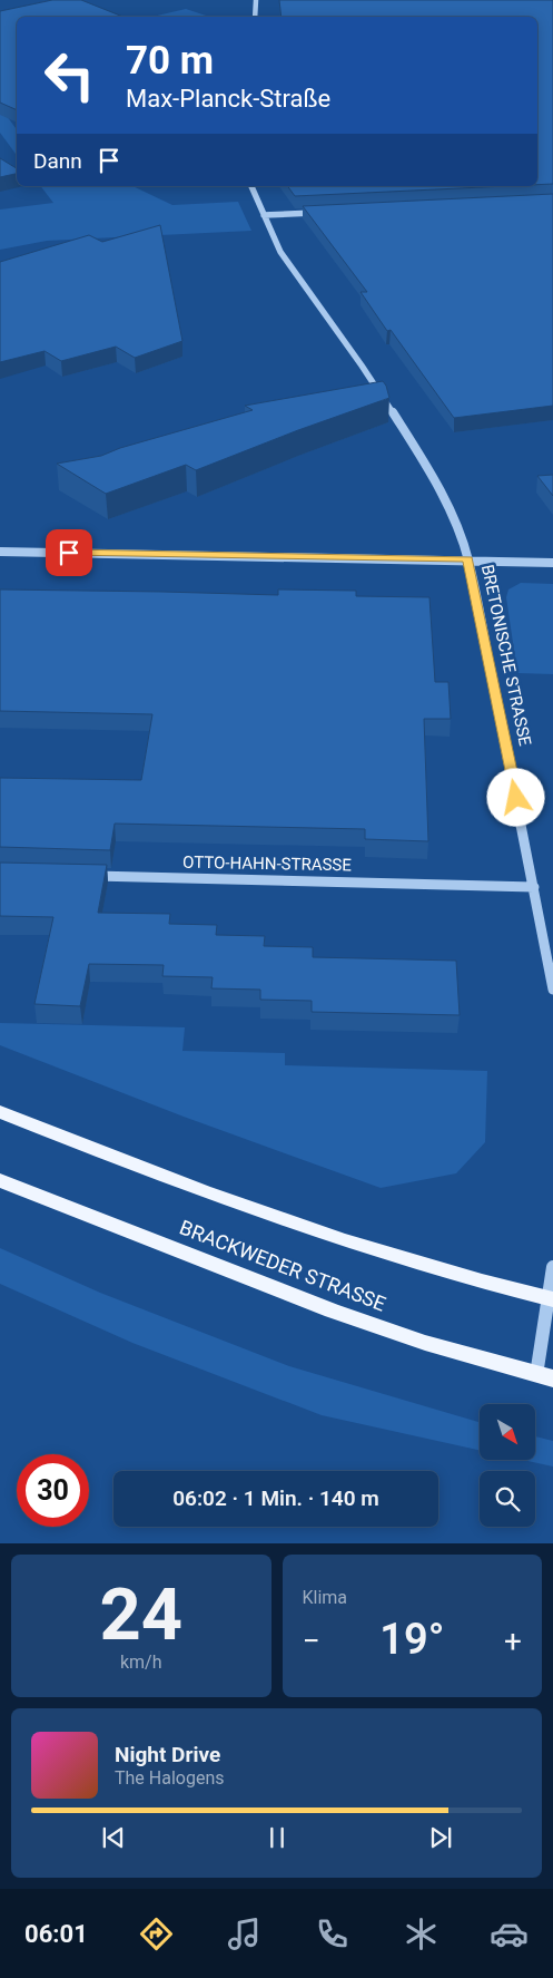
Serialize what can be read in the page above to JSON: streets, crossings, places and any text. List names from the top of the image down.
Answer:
{
  "streets": {
    "main road": ["BRACKWEDER STRASSE"],
    "street": ["BRETONISCHE STRASSE", "OTTO-HAHN-STRASSE"]
  },
  "crossings": [
    ["BRETONISCHE STRASSE", "OTTO-HAHN-STRASSE"]
  ],
  "north": "bottom right",
  "page": {
    "turn": ["70 m", "Max-Planck-Straße"],
    "then": "Dann",
    "limit": "30",
    "trip": "06:02 · 1 Min. · 140 m",
    "tile": [
      ["24", "km/h"],
      "Klima"
    ],
    "heat": ["−", "19°", "+"],
    "song": ["Night Drive", "The Halogens"],
    "tabs": "06:01"
  }
}
